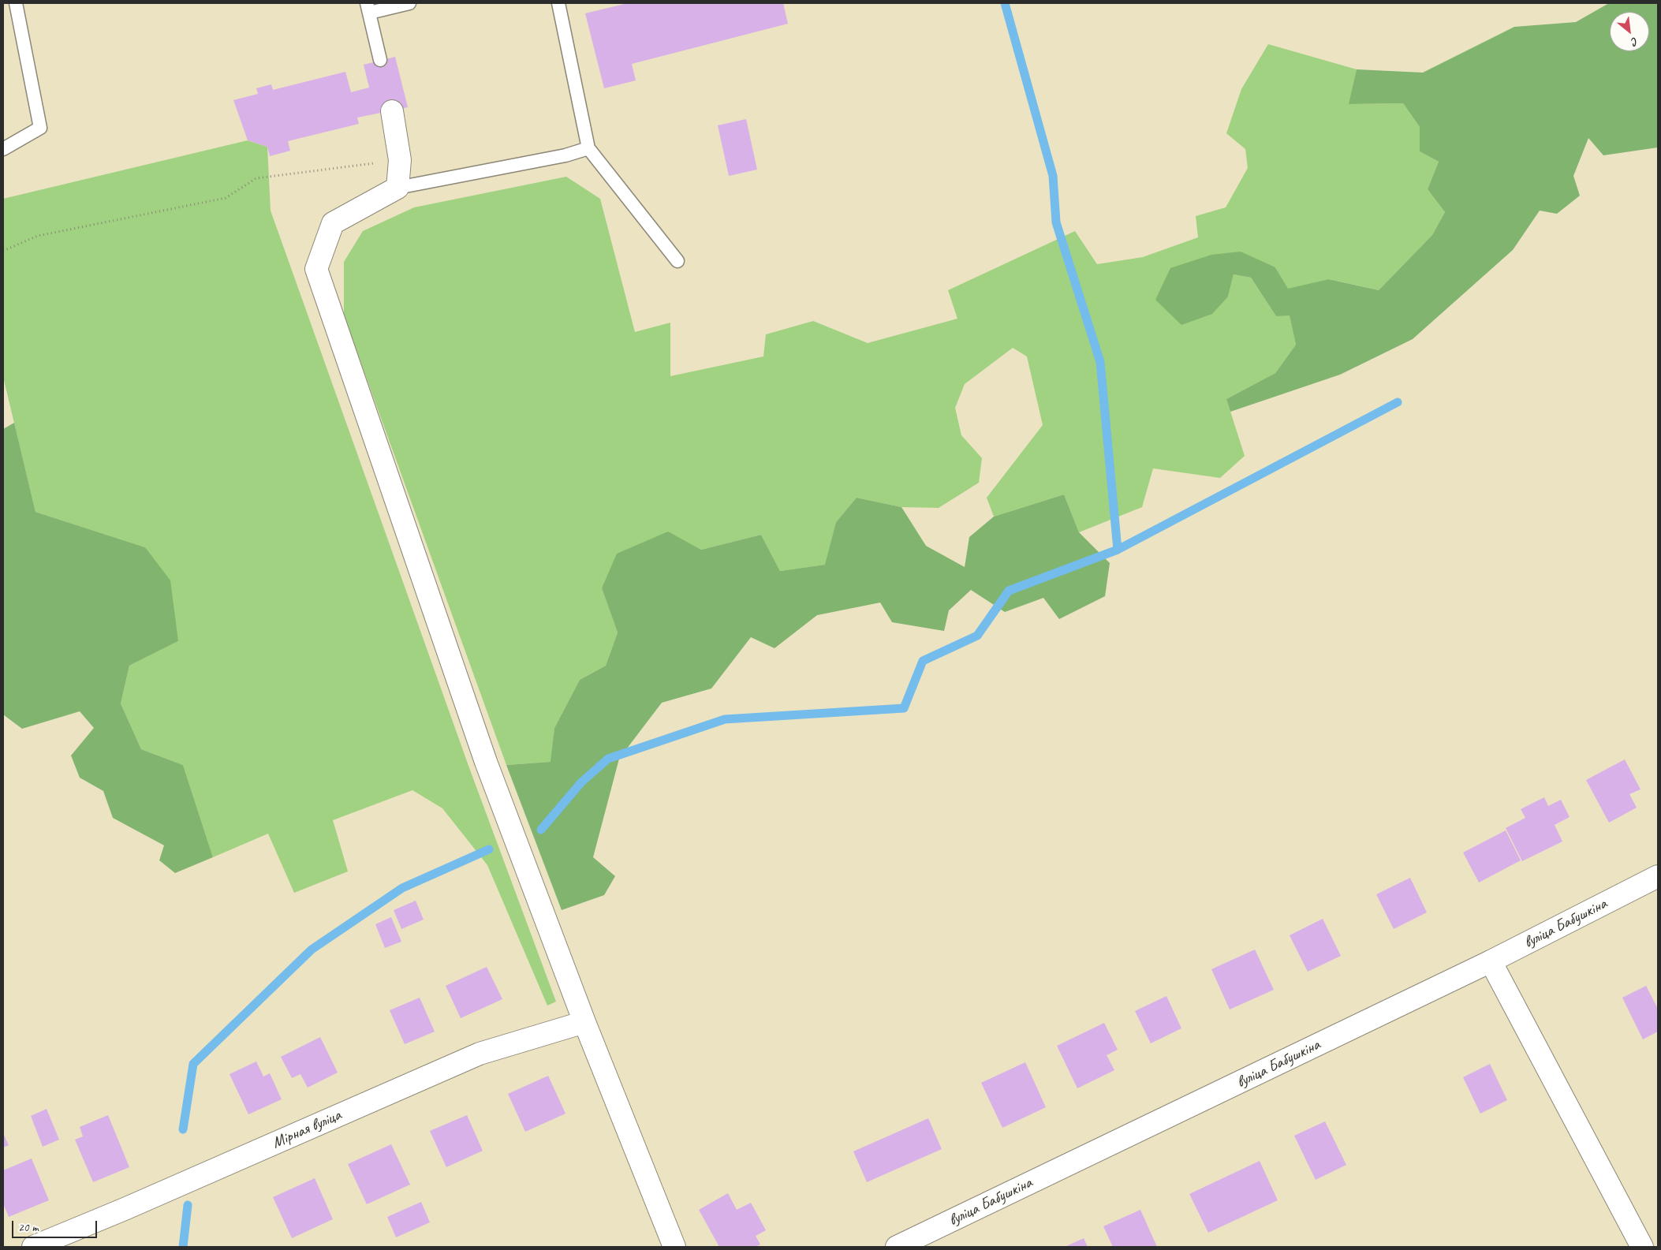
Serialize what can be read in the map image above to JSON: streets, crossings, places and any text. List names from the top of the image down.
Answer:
{
  "streets": {
    "street": ["вуліца Бабушкіна", "Мірная вуліца"]
  },
  "scale_bar": "20 m",
  "north": "bottom right"
}
